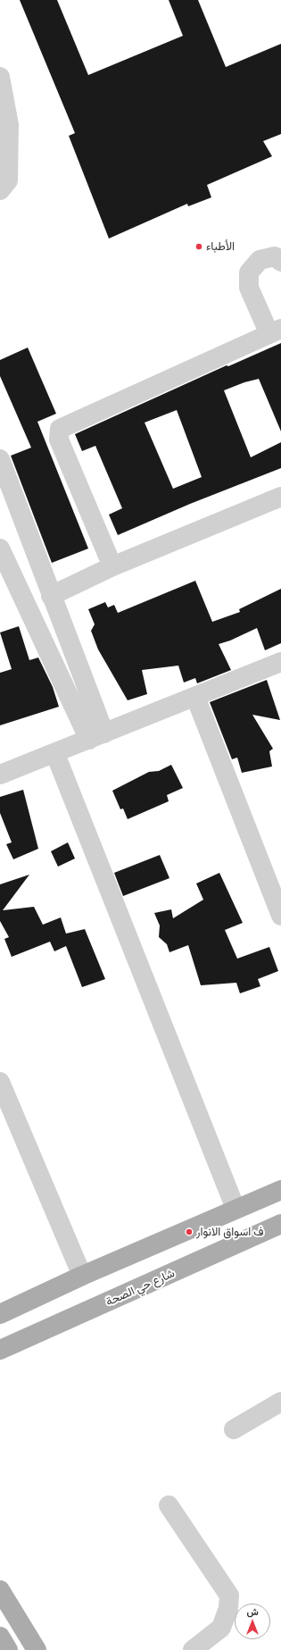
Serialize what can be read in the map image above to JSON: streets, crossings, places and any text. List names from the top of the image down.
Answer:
{
  "streets": {
    "main road": ["شارع حي الصحة"]
  },
  "places": ["الأطباء", "ف اسواق الانوار"],
  "north": "top"
}
